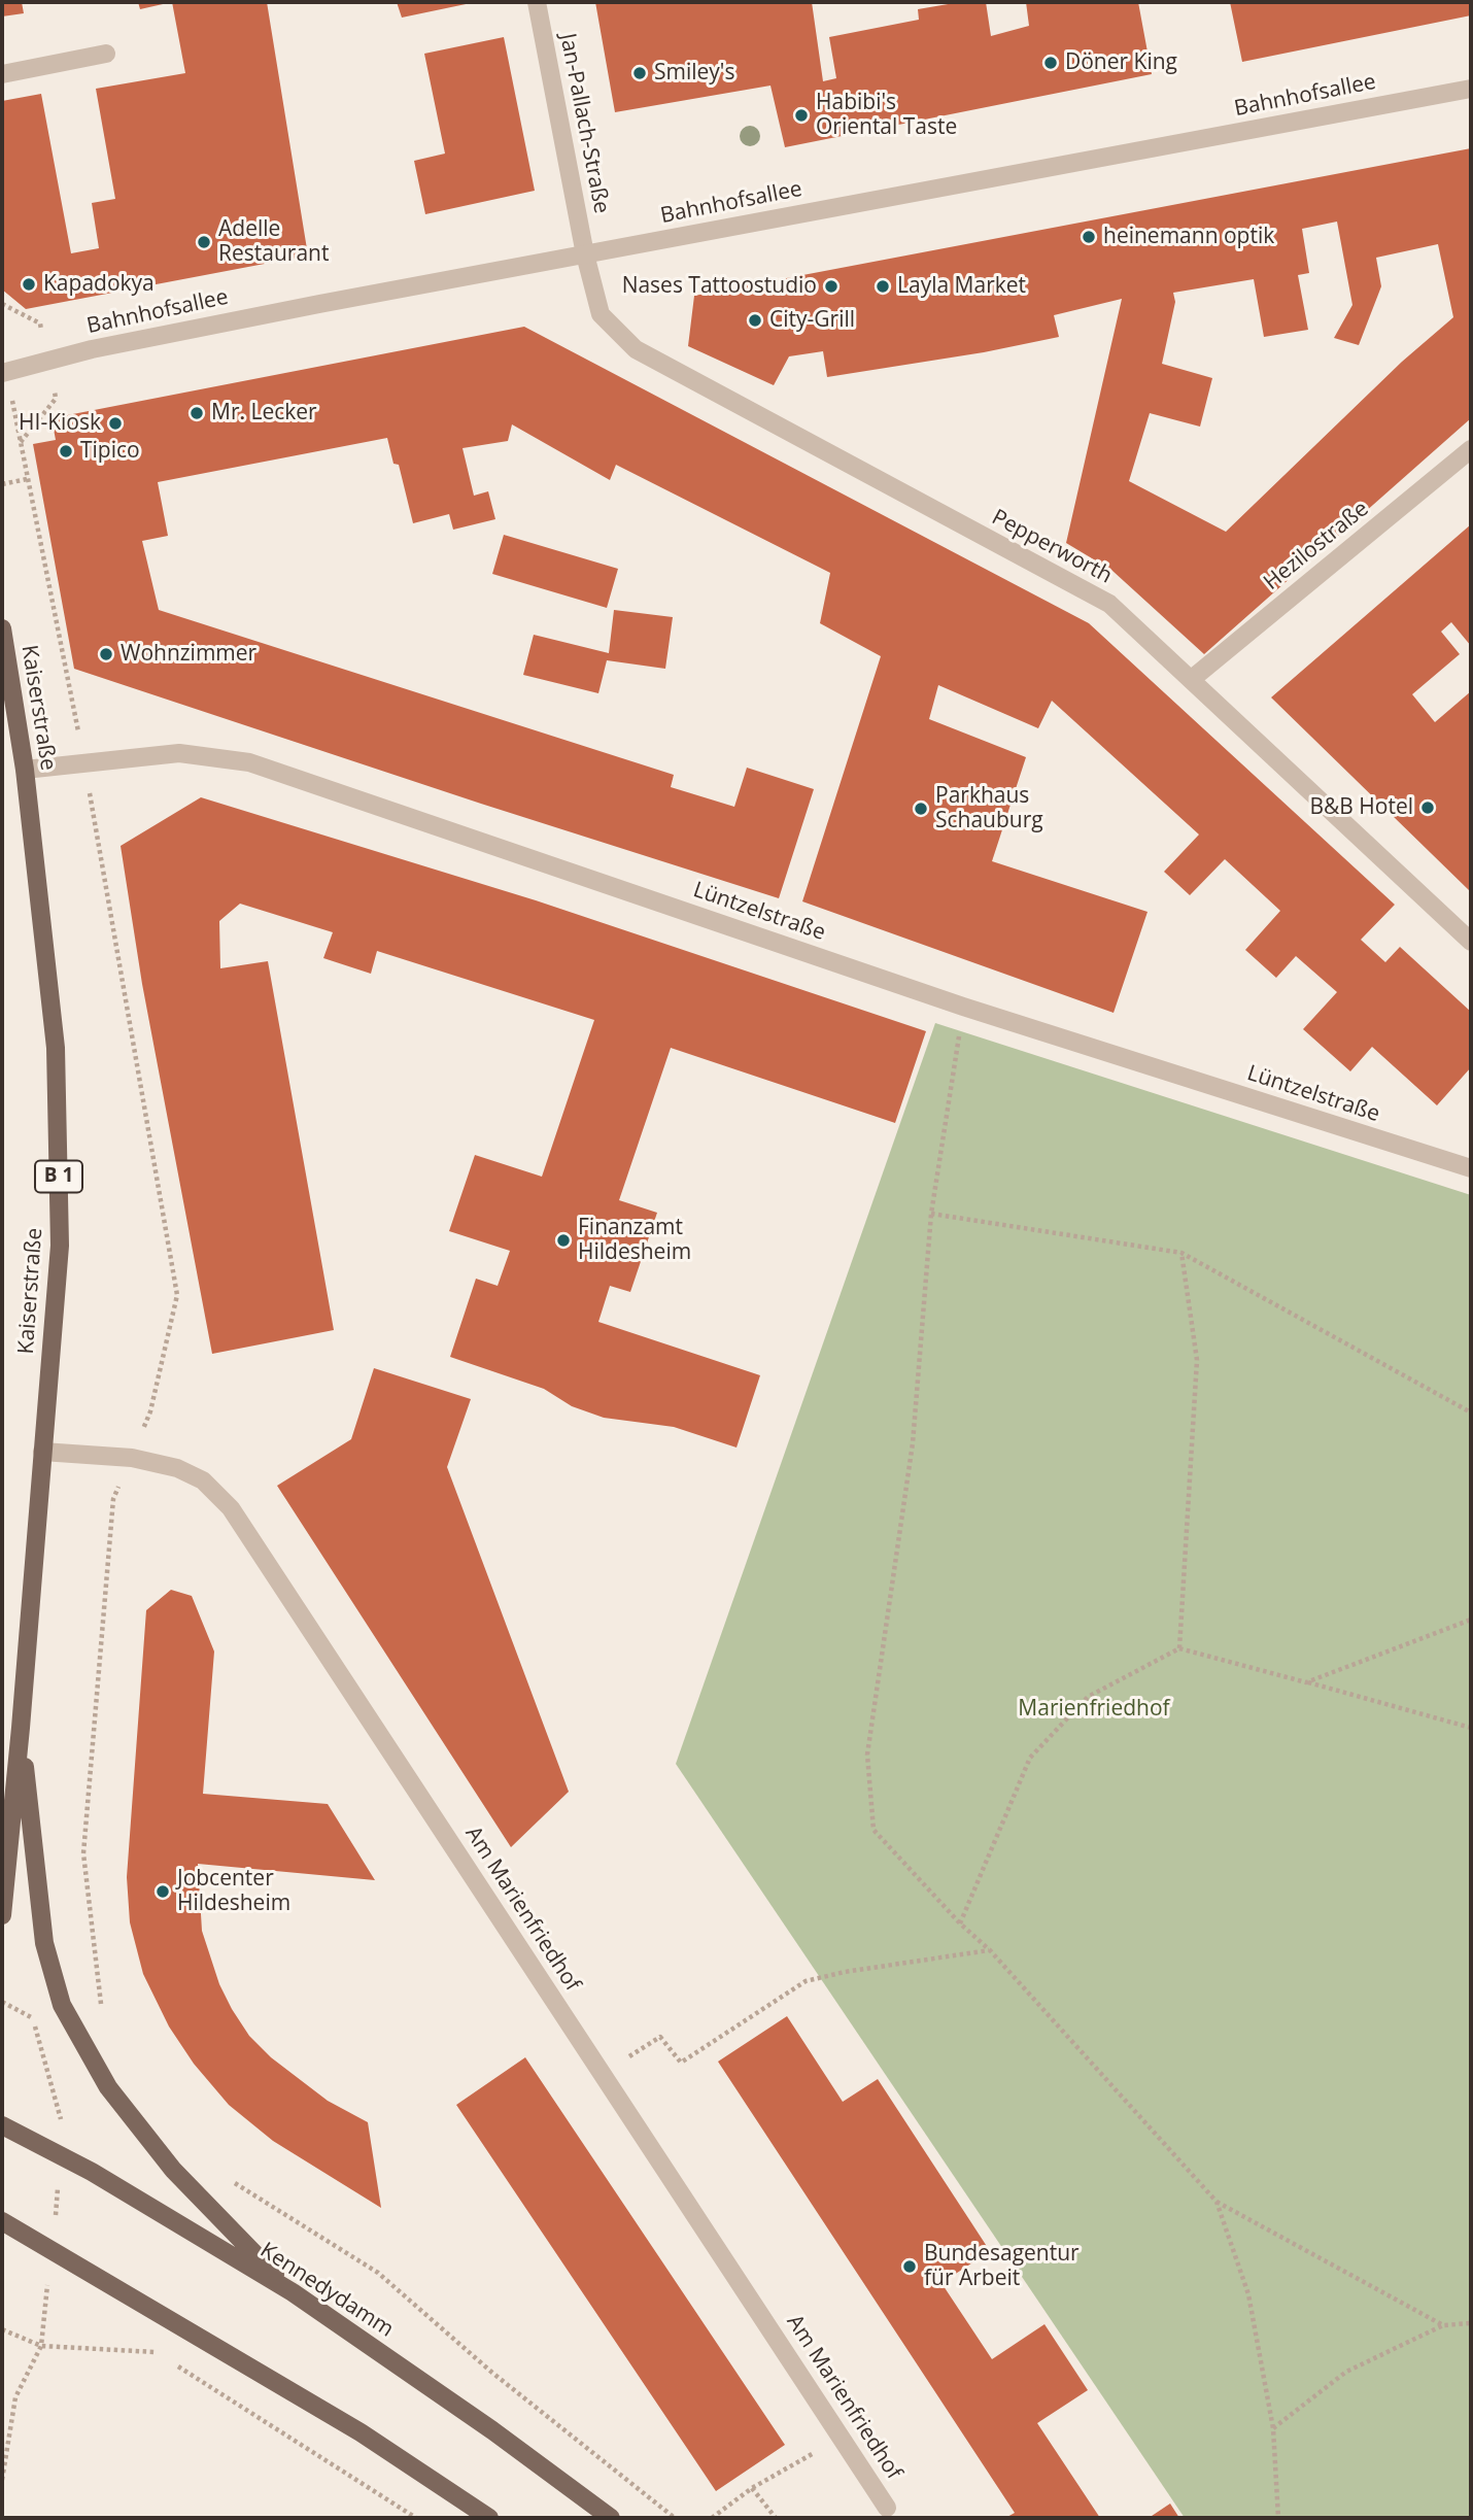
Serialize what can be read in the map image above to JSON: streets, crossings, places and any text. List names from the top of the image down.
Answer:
{
  "streets": {
    "main road": ["Kaiserstraße", "B 1", "Kennedydamm"],
    "street": [
      "Bahnhofsallee",
      "Jan-Pallach-Straße",
      "Hezilostraße",
      "Pepperworth",
      "Lüntzelstraße",
      "Am Marienfriedhof"
    ]
  },
  "crossings": [
    ["Bahnhofsallee", "Jan-Pallach-Straße"],
    ["Bahnhofsallee", "Pepperworth"],
    ["Jan-Pallach-Straße", "Pepperworth"],
    ["Hezilostraße", "Pepperworth"],
    ["Kaiserstraße", "Lüntzelstraße"],
    ["Kaiserstraße", "Am Marienfriedhof"]
  ],
  "parks": ["Marienfriedhof"],
  "places": [
    "Döner King",
    "Smiley's",
    "Habibi's Oriental Taste",
    "heinemann optik",
    "Adelle Restaurant",
    "Kapadokya",
    "Nases Tattoostudio",
    "Layla Market",
    "City-Grill",
    "Mr. Lecker",
    "HI-Kiosk",
    "Tipico",
    "Wohnzimmer",
    "B&B Hotel",
    "Parkhaus Schauburg",
    "Finanzamt Hildesheim",
    "Jobcenter Hildesheim",
    "Bundesagentur für Arbeit"
  ]
}
